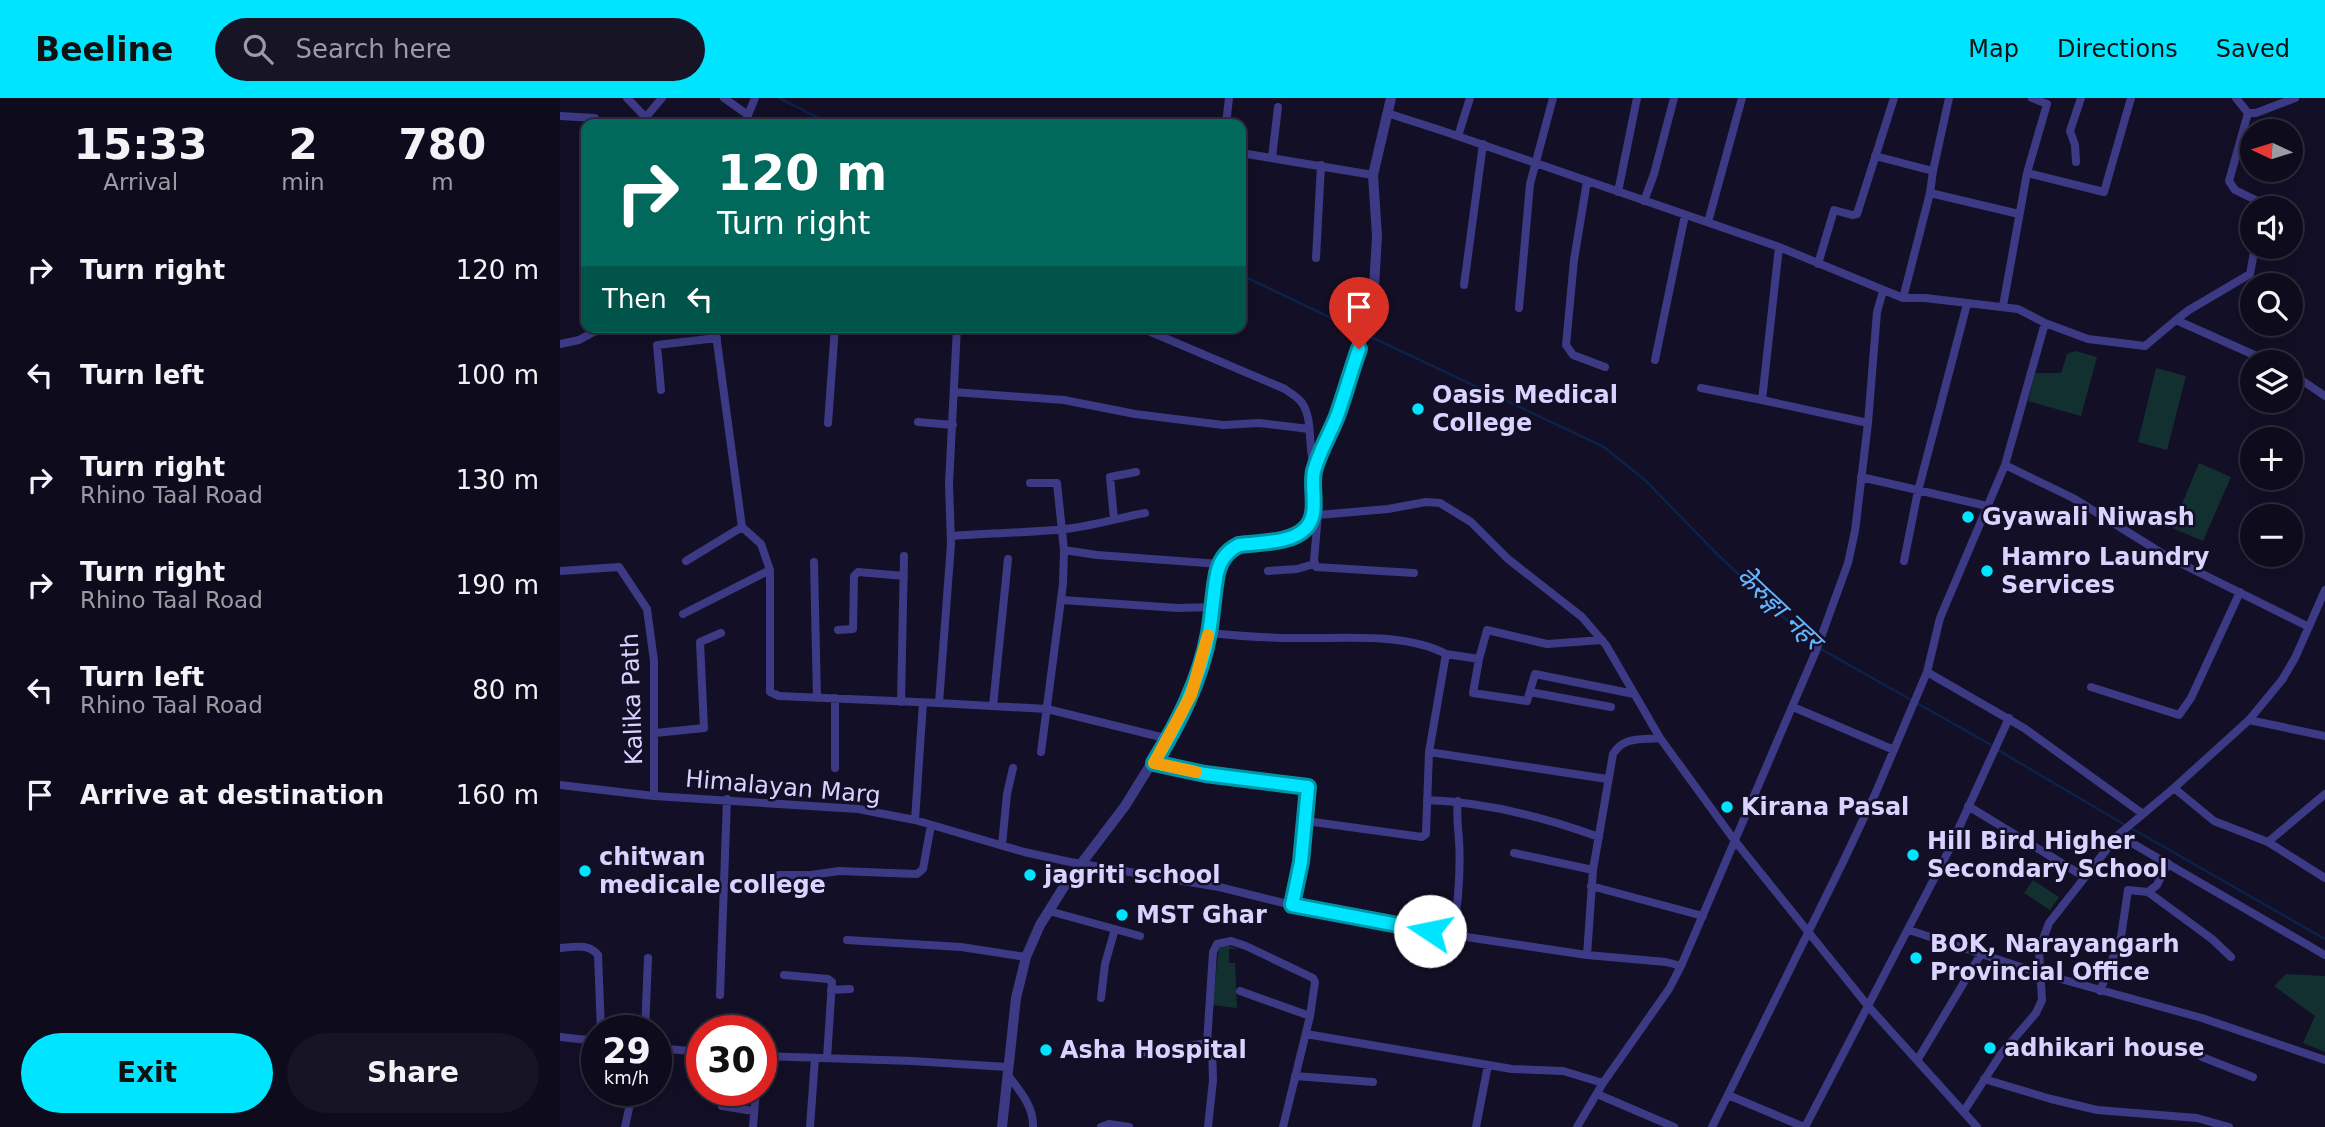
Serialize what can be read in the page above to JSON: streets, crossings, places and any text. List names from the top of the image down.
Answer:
{
  "streets": {
    "street": ["Kalika Path", "Himalayan Marg"]
  },
  "crossings": [
    ["Kalika Path", "Himalayan Marg"]
  ],
  "water": ["केेरुङ्गा नहर"],
  "places": [
    "Oasis Medical College",
    "Gyawali Niwash",
    "Hamro Laundry Services",
    "Kirana Pasal",
    "Hill Bird Higher Secondary School",
    "chitwan medicale college",
    "jagriti school",
    "MST Ghar",
    "BOK, Narayangarh Provincial Office",
    "adhikari house",
    "Asha Hospital"
  ],
  "north": "left",
  "page": {
    "header": "Beeline",
    "search": "Search here",
    "nav": ["Map", "Directions", "Saved"],
    "eta": [
      "15:33",
      "Arrival",
      "2",
      "min",
      "780",
      "m"
    ],
    "map_buttons": ["+", "−"],
    "turn": ["120 m", "Turn right"],
    "list": [
      {
        "name": "Turn right",
        "value": "120 m"
      },
      {
        "name": "Turn left",
        "value": "100 m"
      },
      {
        "name": "Turn right",
        "note": "Rhino Taal Road",
        "value": "130 m"
      },
      {
        "name": "Turn right",
        "note": "Rhino Taal Road",
        "value": "190 m"
      },
      {
        "name": "Turn left",
        "note": "Rhino Taal Road",
        "value": "80 m"
      },
      {
        "name": "Arrive at destination",
        "value": "160 m"
      }
    ],
    "then": "Then",
    "speed": "29 km/h",
    "limit": "30",
    "buttons": ["Exit", "Share"]
  }
}
